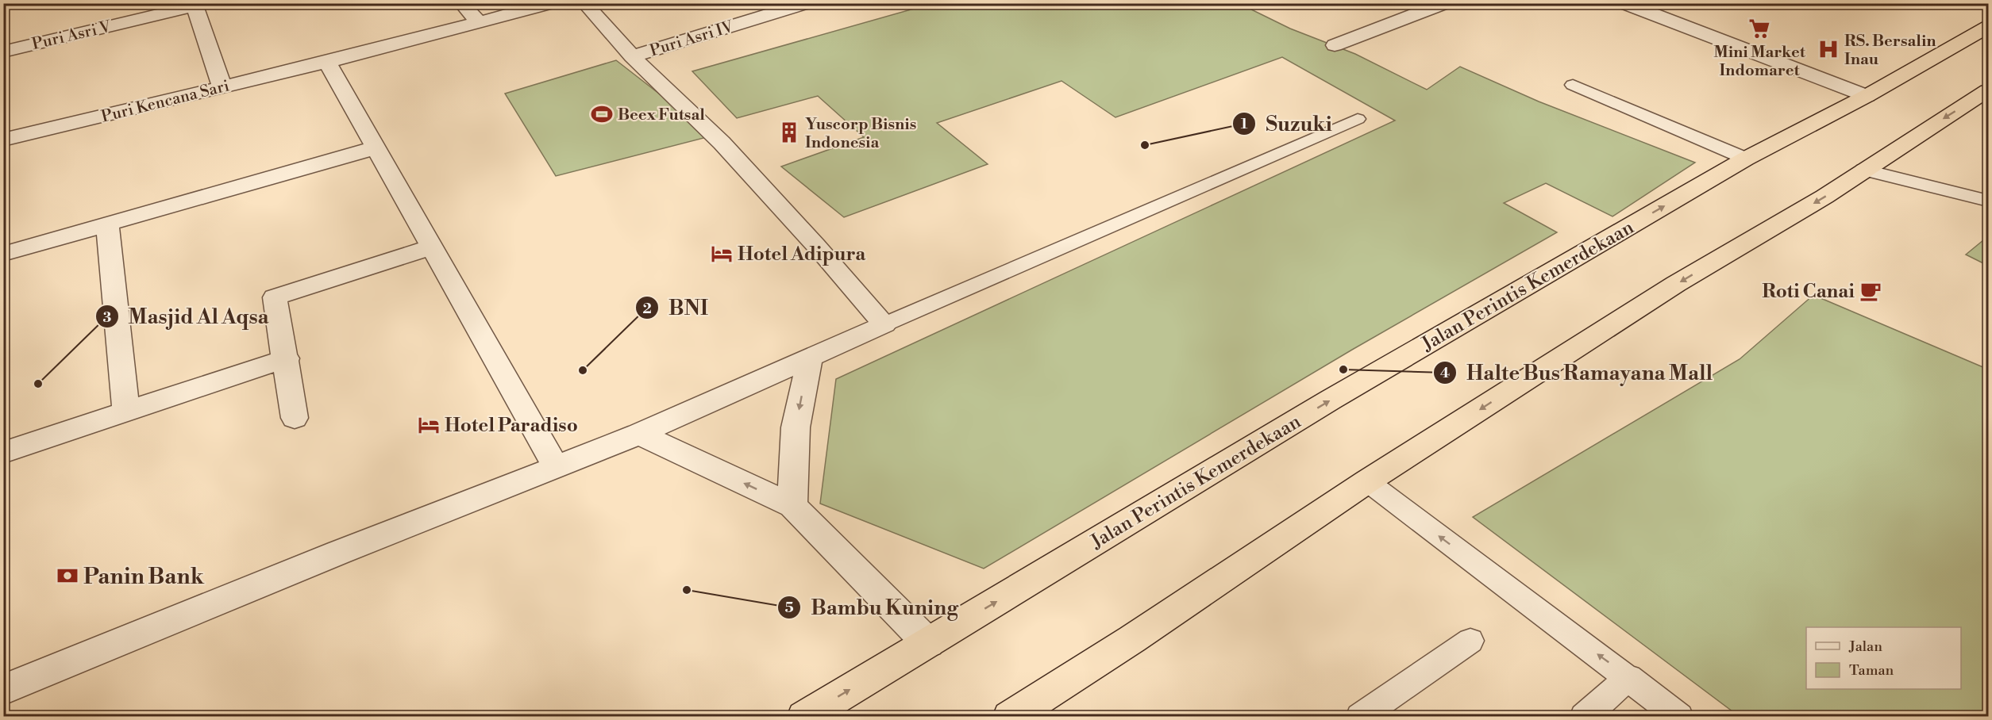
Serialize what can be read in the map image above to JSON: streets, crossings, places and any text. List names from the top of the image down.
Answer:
{
  "streets": {
    "highway": ["Jalan Perintis Kemerdekaan"],
    "street": ["Puri Asri V", "Puri Asri IV", "Puri Kencana Sari"]
  },
  "places": {
    "supermarket": ["Mini Market Indomaret"],
    "hospital": ["RS. Bersalin Inau"],
    "sports": ["Beex Futsal"],
    "building": ["Yuscorp Bisnis Indonesia"],
    "other": [
      "Suzuki",
      "Halte Bus Ramayana Mall",
      "BNI",
      "Masjid Al Aqsa",
      "Bambu Kuning"
    ],
    "hotel": ["Hotel Adipura", "Hotel Paradiso"],
    "cafe": ["Roti Canai"],
    "bank": ["Panin Bank"]
  },
  "legend": ["Jalan", "Taman"]
}
